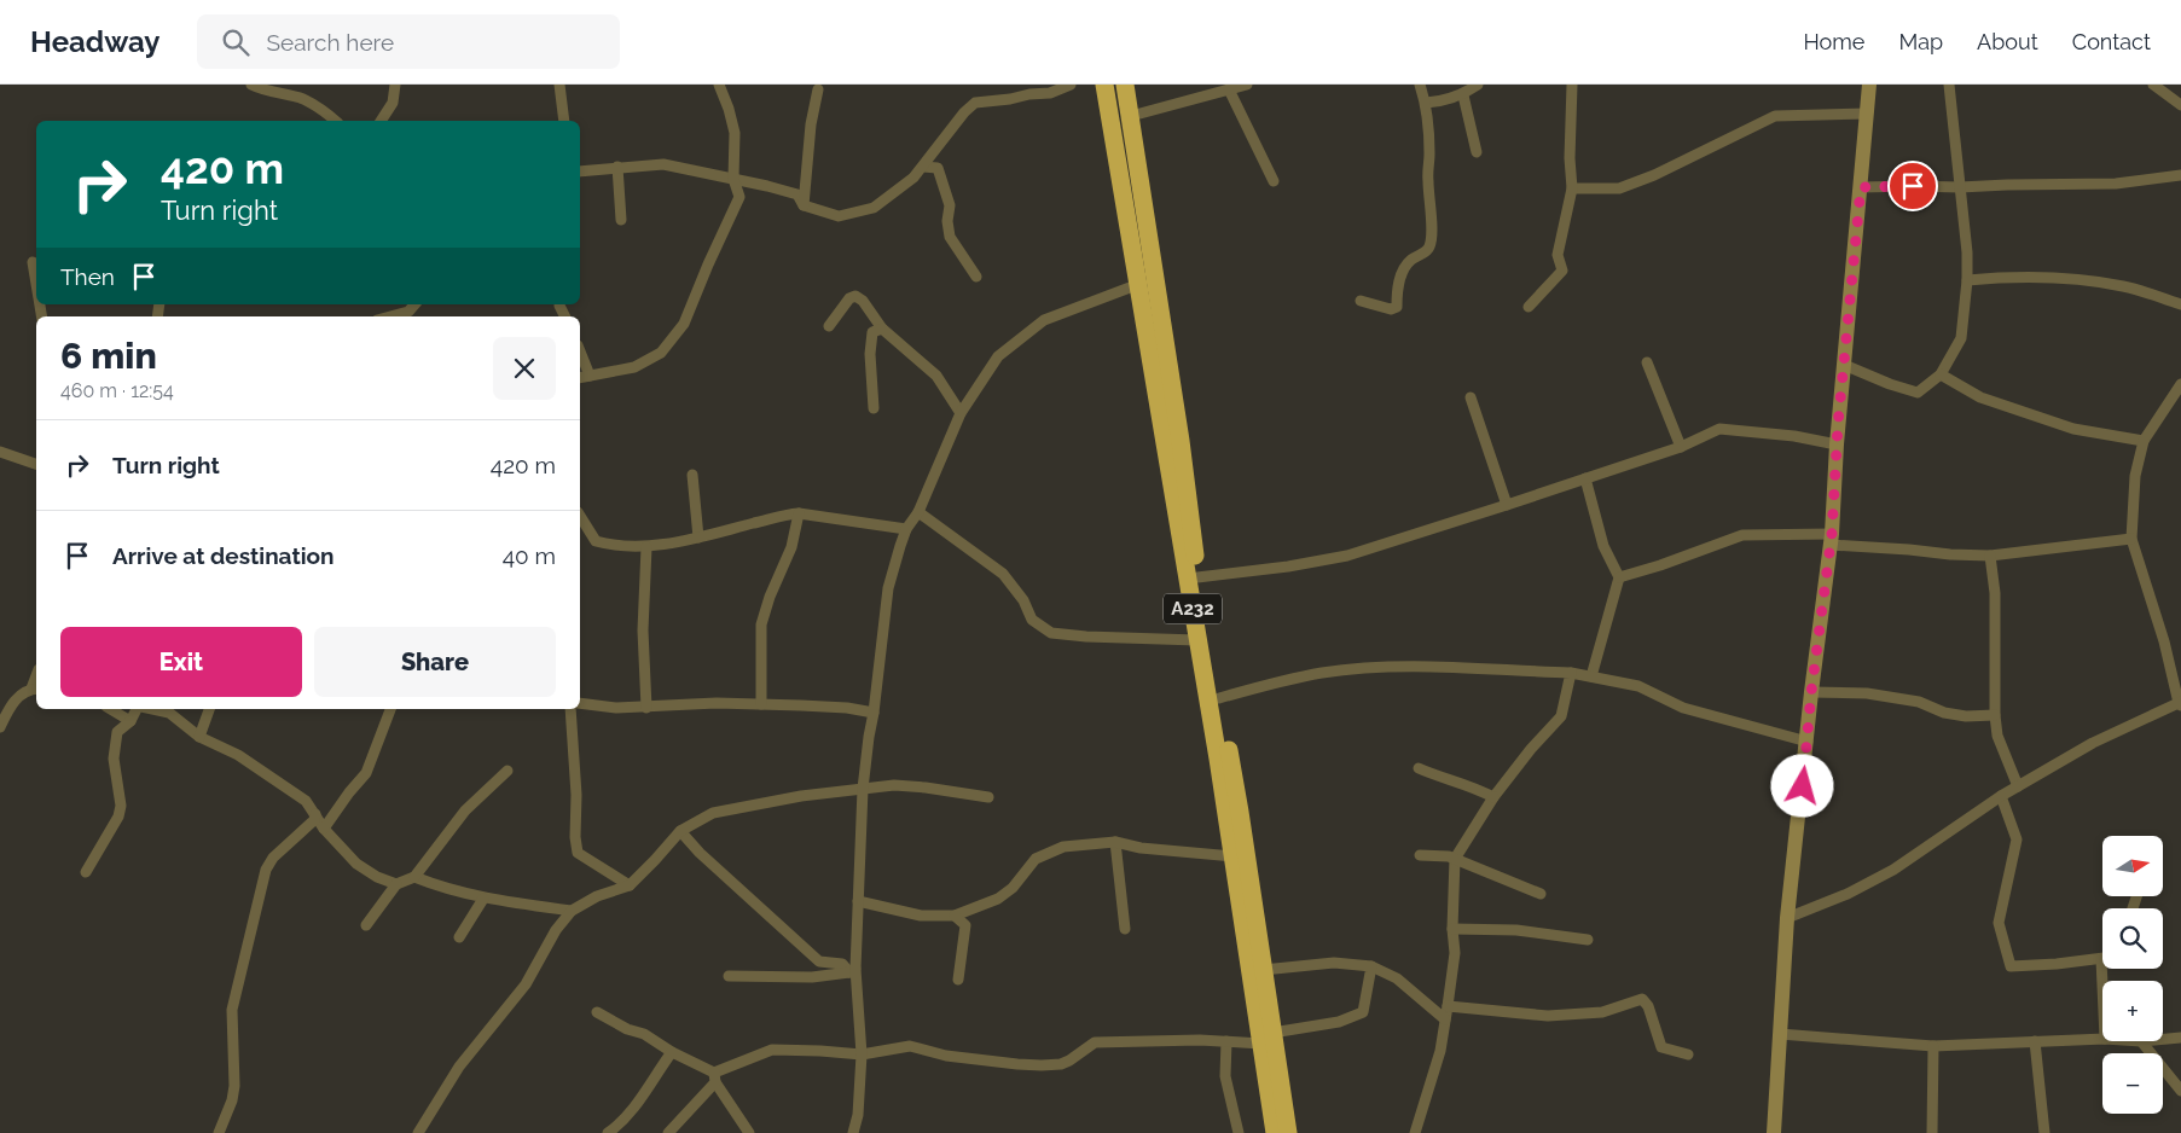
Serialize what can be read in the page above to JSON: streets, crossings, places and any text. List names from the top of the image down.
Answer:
{
  "streets": {
    "highway": ["A232"]
  },
  "north": "right",
  "page": {
    "header": "Headway",
    "search": "Search here",
    "nav": [
      "Home",
      "Map",
      "About",
      "Contact"
    ],
    "turn": ["420 m", "Turn right"],
    "then": "Then",
    "heading": ["6 min", "460 m · 12:54"],
    "list": [
      {
        "name": "Turn right",
        "value": "420 m"
      },
      {
        "name": "Arrive at destination",
        "value": "40 m"
      }
    ],
    "buttons": ["Exit", "Share"],
    "map_buttons": ["+", "−"]
  }
}
